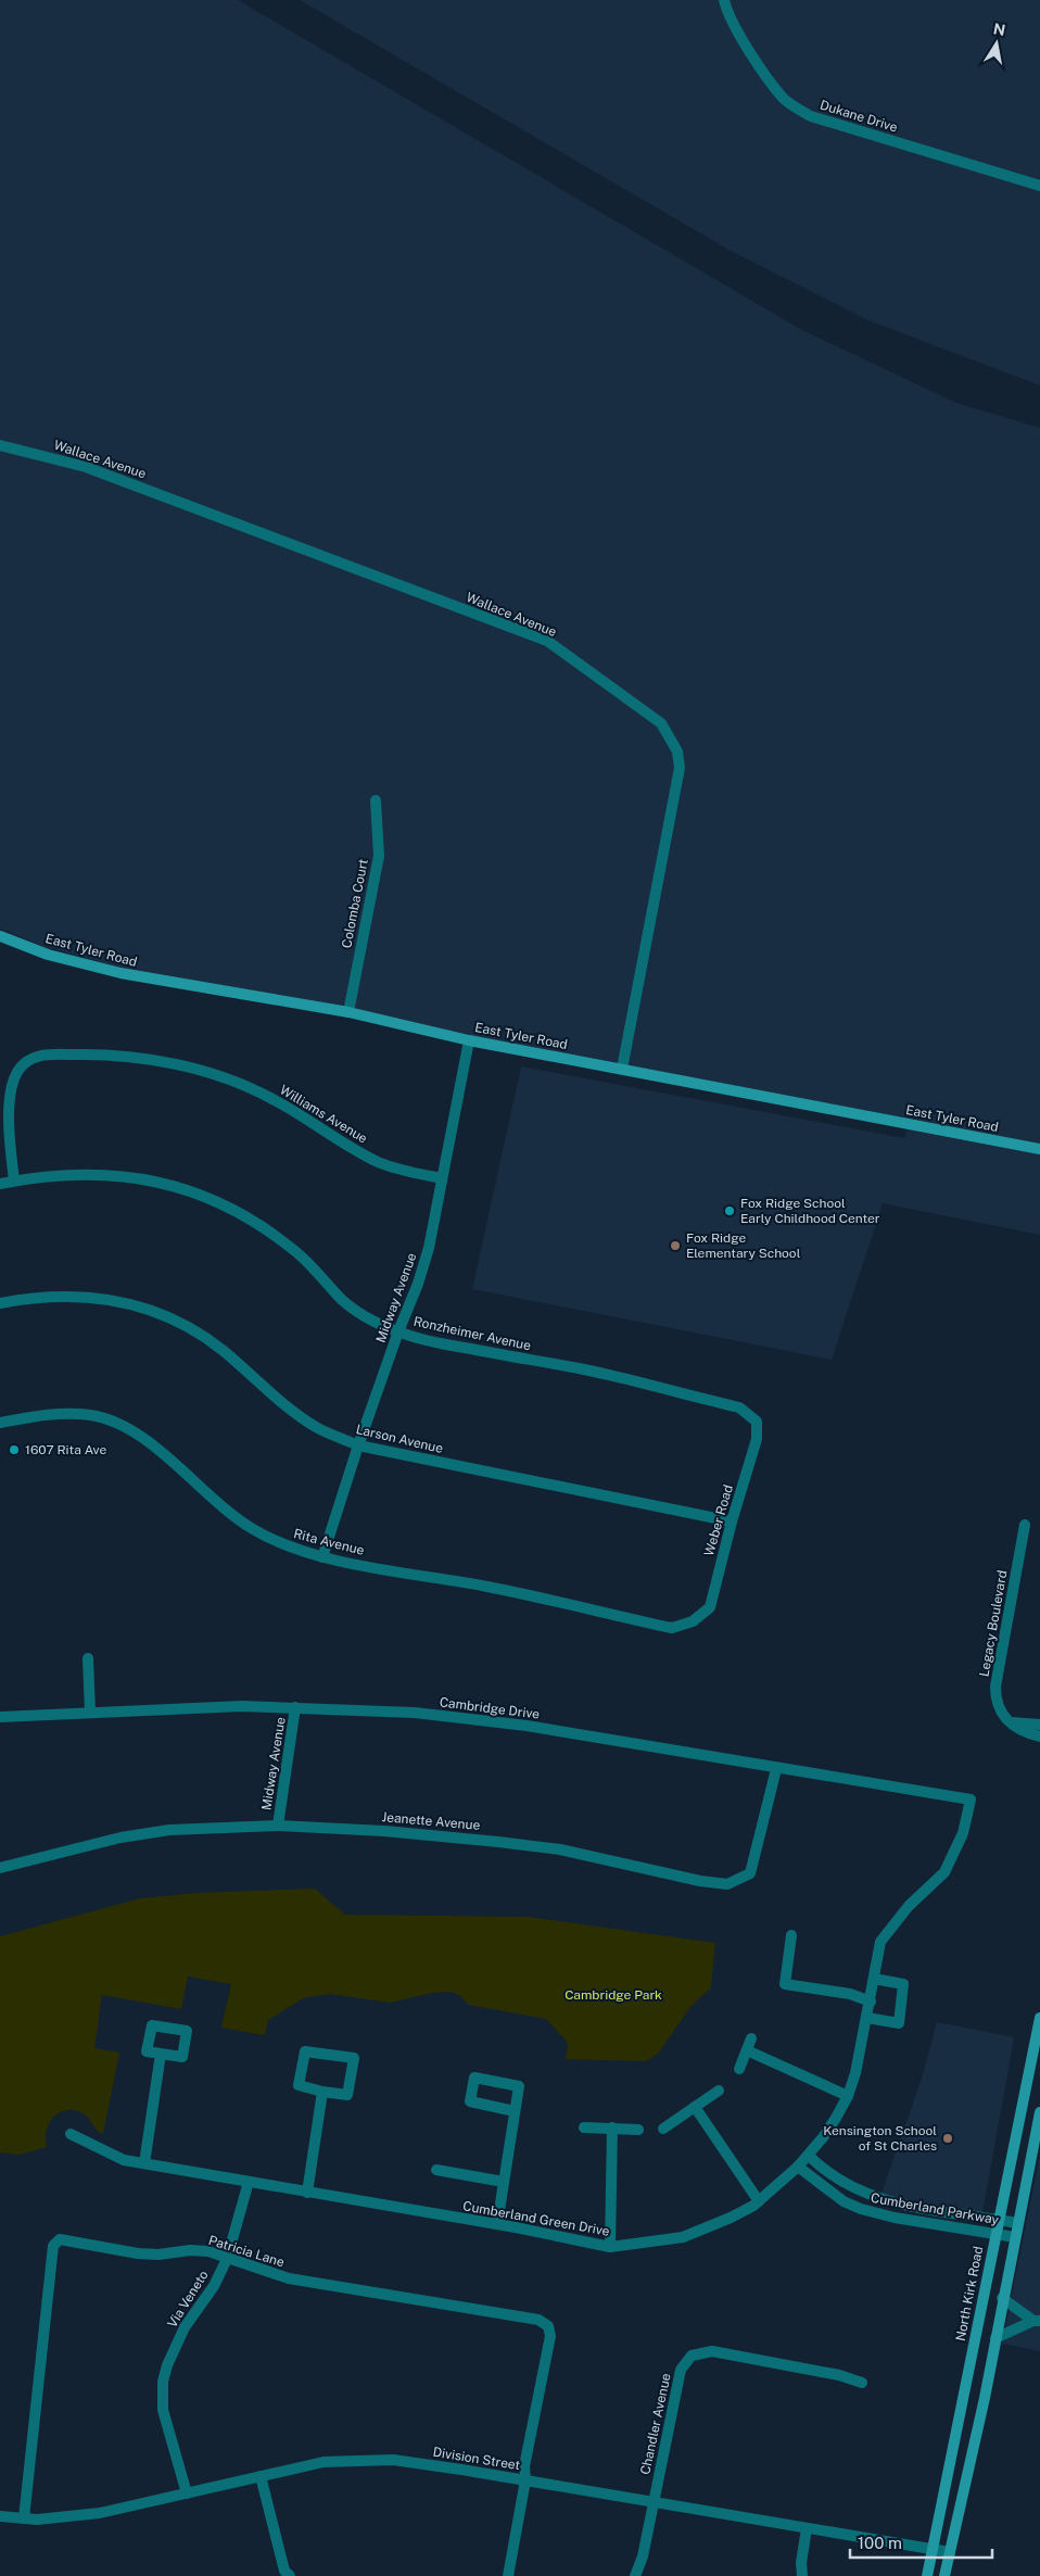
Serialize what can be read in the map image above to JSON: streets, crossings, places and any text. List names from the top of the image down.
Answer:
{
  "streets": {
    "street": [
      "Dukane Drive",
      "Wallace Avenue",
      "Colomba Court",
      "East Tyler Road",
      "Williams Avenue",
      "Midway Avenue",
      "Ronzheimer Avenue",
      "Larson Avenue",
      "Weber Road",
      "Rita Avenue",
      "Legacy Boulevard",
      "Cambridge Drive",
      "Jeanette Avenue",
      "Cumberland Parkway",
      "Cumberland Green Drive",
      "Patricia Lane",
      "North Kirk Road",
      "Via Veneto",
      "Chandler Avenue",
      "Division Street"
    ]
  },
  "crossings": [
    ["Wallace Avenue", "East Tyler Road"],
    ["Colomba Court", "East Tyler Road"],
    ["East Tyler Road", "Midway Avenue"],
    ["Williams Avenue", "Midway Avenue"],
    ["Williams Avenue", "Ronzheimer Avenue"],
    ["Midway Avenue", "Ronzheimer Avenue"],
    ["Midway Avenue", "Larson Avenue"],
    ["Midway Avenue", "Rita Avenue"],
    ["Midway Avenue", "Cambridge Drive"],
    ["Midway Avenue", "Jeanette Avenue"],
    ["Ronzheimer Avenue", "Weber Road"],
    ["Larson Avenue", "Weber Road"],
    ["Weber Road", "Rita Avenue"],
    ["Cambridge Drive", "Jeanette Avenue"],
    ["Cambridge Drive", "Cumberland Green Drive"],
    ["Cumberland Parkway", "Cumberland Green Drive"],
    ["Cumberland Parkway", "North Kirk Road"],
    ["Cumberland Green Drive", "Via Veneto"],
    ["Patricia Lane", "Via Veneto"],
    ["Patricia Lane", "Division Street"],
    ["North Kirk Road", "Division Street"],
    ["Via Veneto", "Division Street"],
    ["Chandler Avenue", "Division Street"]
  ],
  "parks": ["Cambridge Park"],
  "places": [
    "Fox Ridge School Early Childhood Center",
    "Fox Ridge Elementary School",
    "1607 Rita Ave",
    "Kensington School of St Charles"
  ],
  "scale_bar": "100 m",
  "north": "top"
}
